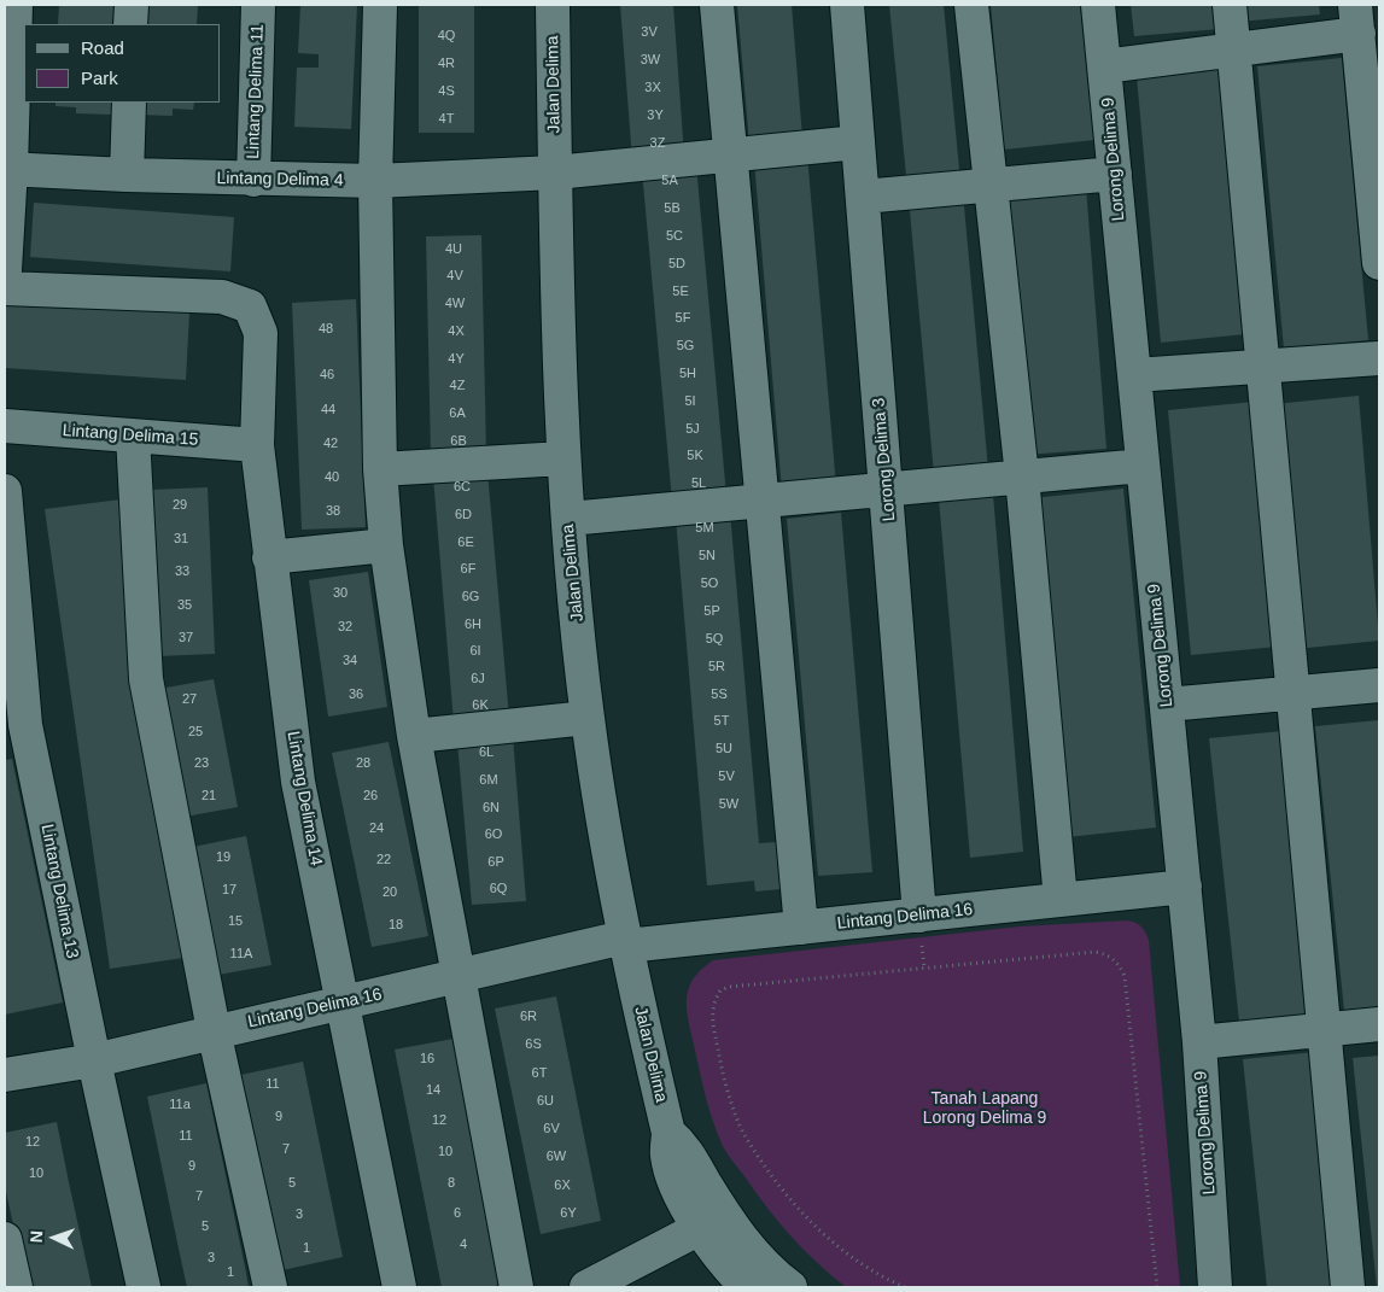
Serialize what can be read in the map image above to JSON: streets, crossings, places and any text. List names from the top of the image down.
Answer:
{
  "streets": {
    "street": [
      "Jalan Delima",
      "Lintang Delima 11",
      "Lorong Delima 9",
      "Lintang Delima 4",
      "Lintang Delima 15",
      "Lorong Delima 3",
      "Lintang Delima 14",
      "Lintang Delima 13",
      "Lintang Delima 16"
    ]
  },
  "crossings": [
    ["Jalan Delima", "Lintang Delima 4"],
    ["Jalan Delima", "Lintang Delima 16"],
    ["Lintang Delima 11", "Lintang Delima 4"],
    ["Lorong Delima 9", "Lintang Delima 16"],
    ["Lintang Delima 4", "Lorong Delima 3"],
    ["Lintang Delima 15", "Lintang Delima 14"],
    ["Lorong Delima 3", "Lintang Delima 16"],
    ["Lintang Delima 14", "Lintang Delima 16"],
    ["Lintang Delima 13", "Lintang Delima 16"]
  ],
  "parks": ["Tanah Lapang Lorong Delima 9"],
  "house_numbers": [
    "3V",
    "4Q",
    "3W",
    "4R",
    "3X",
    "4S",
    "3Y",
    "4T",
    "3Z",
    "5A",
    "5B",
    "5C",
    "4U",
    "5D",
    "4V",
    "5E",
    "4W",
    "5F",
    "48",
    "4X",
    "5G",
    "4Y",
    "5H",
    "46",
    "4Z",
    "5I",
    "44",
    "6A",
    "5J",
    "6B",
    "42",
    "5K",
    "40",
    "5L",
    "6C",
    "29",
    "38",
    "6D",
    "5M",
    "31",
    "6E",
    "5N",
    "6F",
    "33",
    "5O",
    "30",
    "6G",
    "35",
    "5P",
    "6H",
    "32",
    "37",
    "5Q",
    "6I",
    "34",
    "5R",
    "6J",
    "36",
    "5S",
    "27",
    "6K",
    "5T",
    "25",
    "5U",
    "6L",
    "23",
    "28",
    "5V",
    "6M",
    "21",
    "26",
    "5W",
    "6N",
    "24",
    "6O",
    "19",
    "22",
    "6P",
    "6Q",
    "17",
    "20",
    "15",
    "18",
    "11A",
    "6R",
    "6S",
    "16",
    "6T",
    "11",
    "14",
    "6U",
    "11a",
    "9",
    "12",
    "6V",
    "11",
    "12",
    "7",
    "10",
    "6W",
    "9",
    "10",
    "5",
    "8",
    "6X",
    "7",
    "6",
    "6Y",
    "3",
    "5",
    "4",
    "1",
    "3",
    "1"
  ],
  "legend": ["Road", "Park"],
  "north": "left"
}
